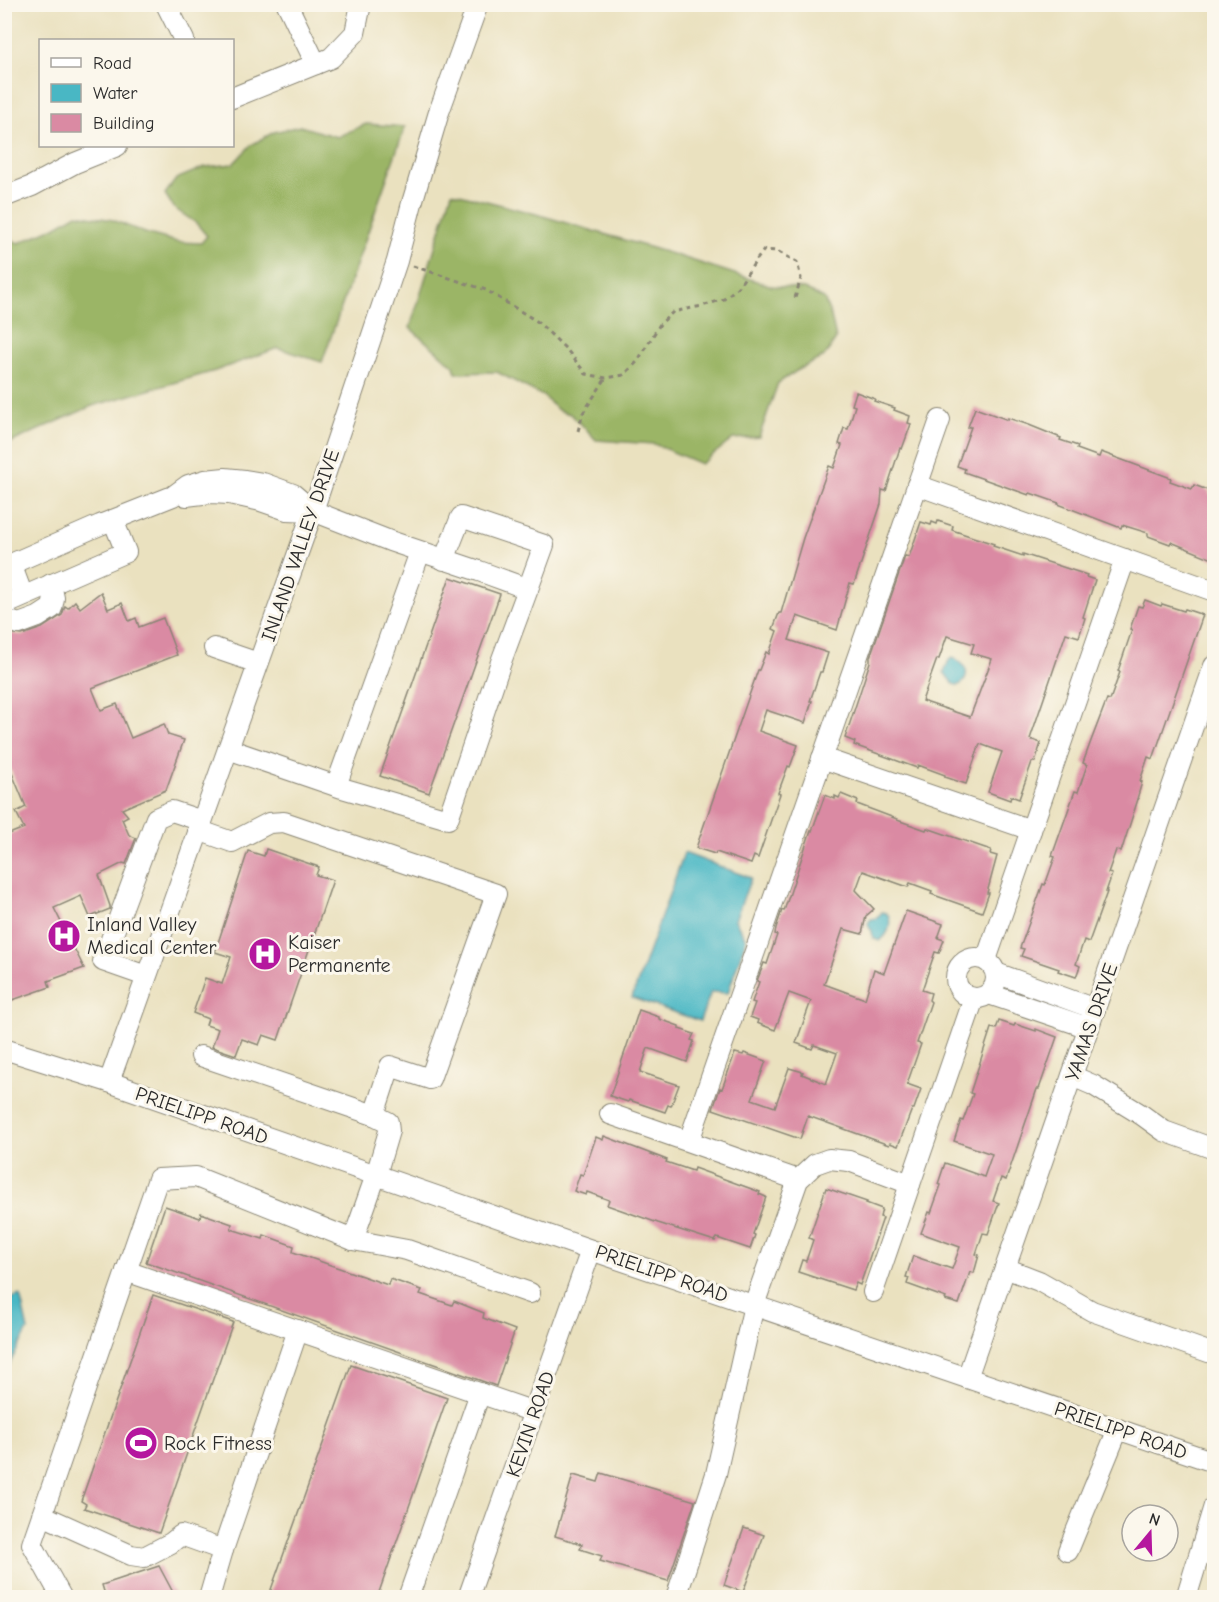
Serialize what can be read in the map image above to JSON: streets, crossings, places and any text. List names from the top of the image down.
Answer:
{
  "streets": {
    "street": [
      "INLAND VALLEY DRIVE",
      "YAMAS DRIVE",
      "PRIELIPP ROAD",
      "KEVIN ROAD"
    ]
  },
  "crossings": [
    ["INLAND VALLEY DRIVE", "PRIELIPP ROAD"],
    ["YAMAS DRIVE", "PRIELIPP ROAD"],
    ["PRIELIPP ROAD", "KEVIN ROAD"]
  ],
  "places": {
    "hospital": ["Inland Valley Medical Center", "Kaiser Permanente"],
    "sports": ["Rock Fitness"]
  },
  "legend": ["Road", "Water", "Building"],
  "north": "top"
}
